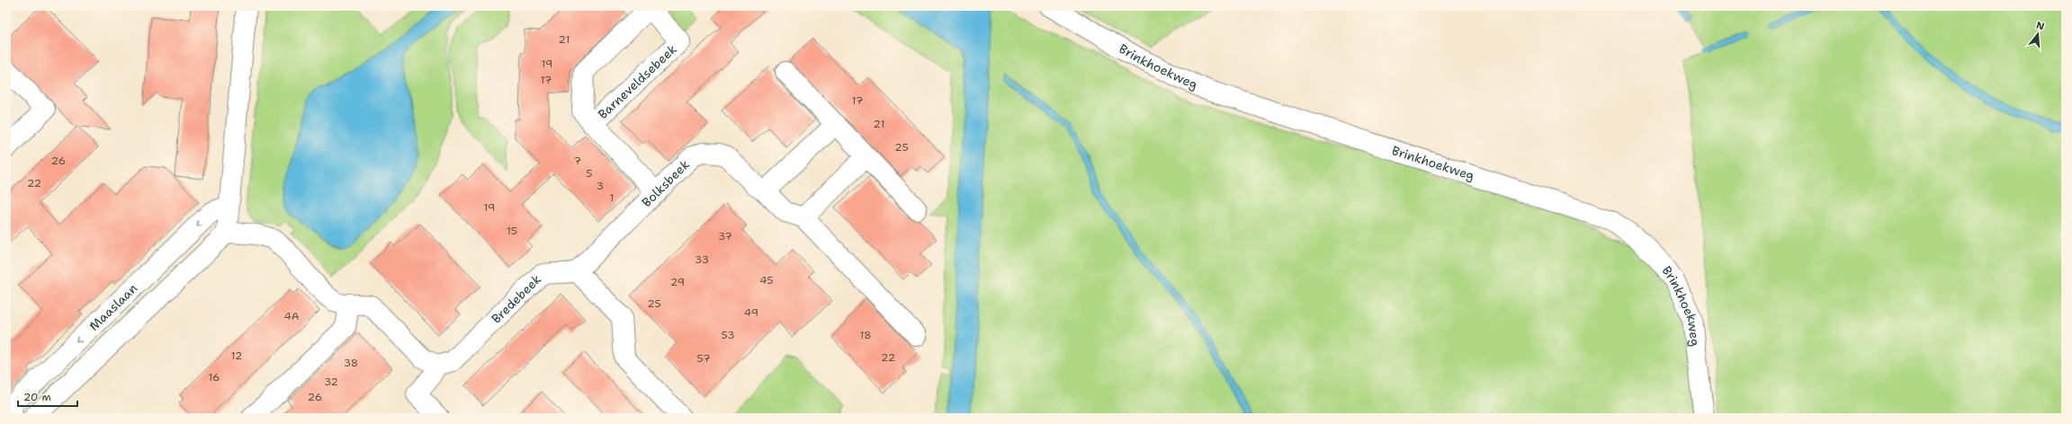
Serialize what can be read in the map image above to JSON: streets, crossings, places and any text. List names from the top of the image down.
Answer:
{
  "streets": {
    "street": [
      "Brinkhoekweg",
      "Barneveldsebeek",
      "Bolksbeek",
      "Bredebeek",
      "Maaslaan"
    ]
  },
  "crossings": [
    ["Barneveldsebeek", "Bolksbeek"],
    ["Bolksbeek", "Bredebeek"]
  ],
  "house_numbers": [
    "21",
    "19",
    "17",
    "17",
    "21",
    "25",
    "26",
    "7",
    "5",
    "22",
    "3",
    "1",
    "19",
    "15",
    "37",
    "33",
    "45",
    "29",
    "25",
    "49",
    "4A",
    "53",
    "18",
    "12",
    "22",
    "57",
    "38",
    "16",
    "32",
    "26"
  ],
  "scale_bar": "20 m",
  "north": "top"
}
